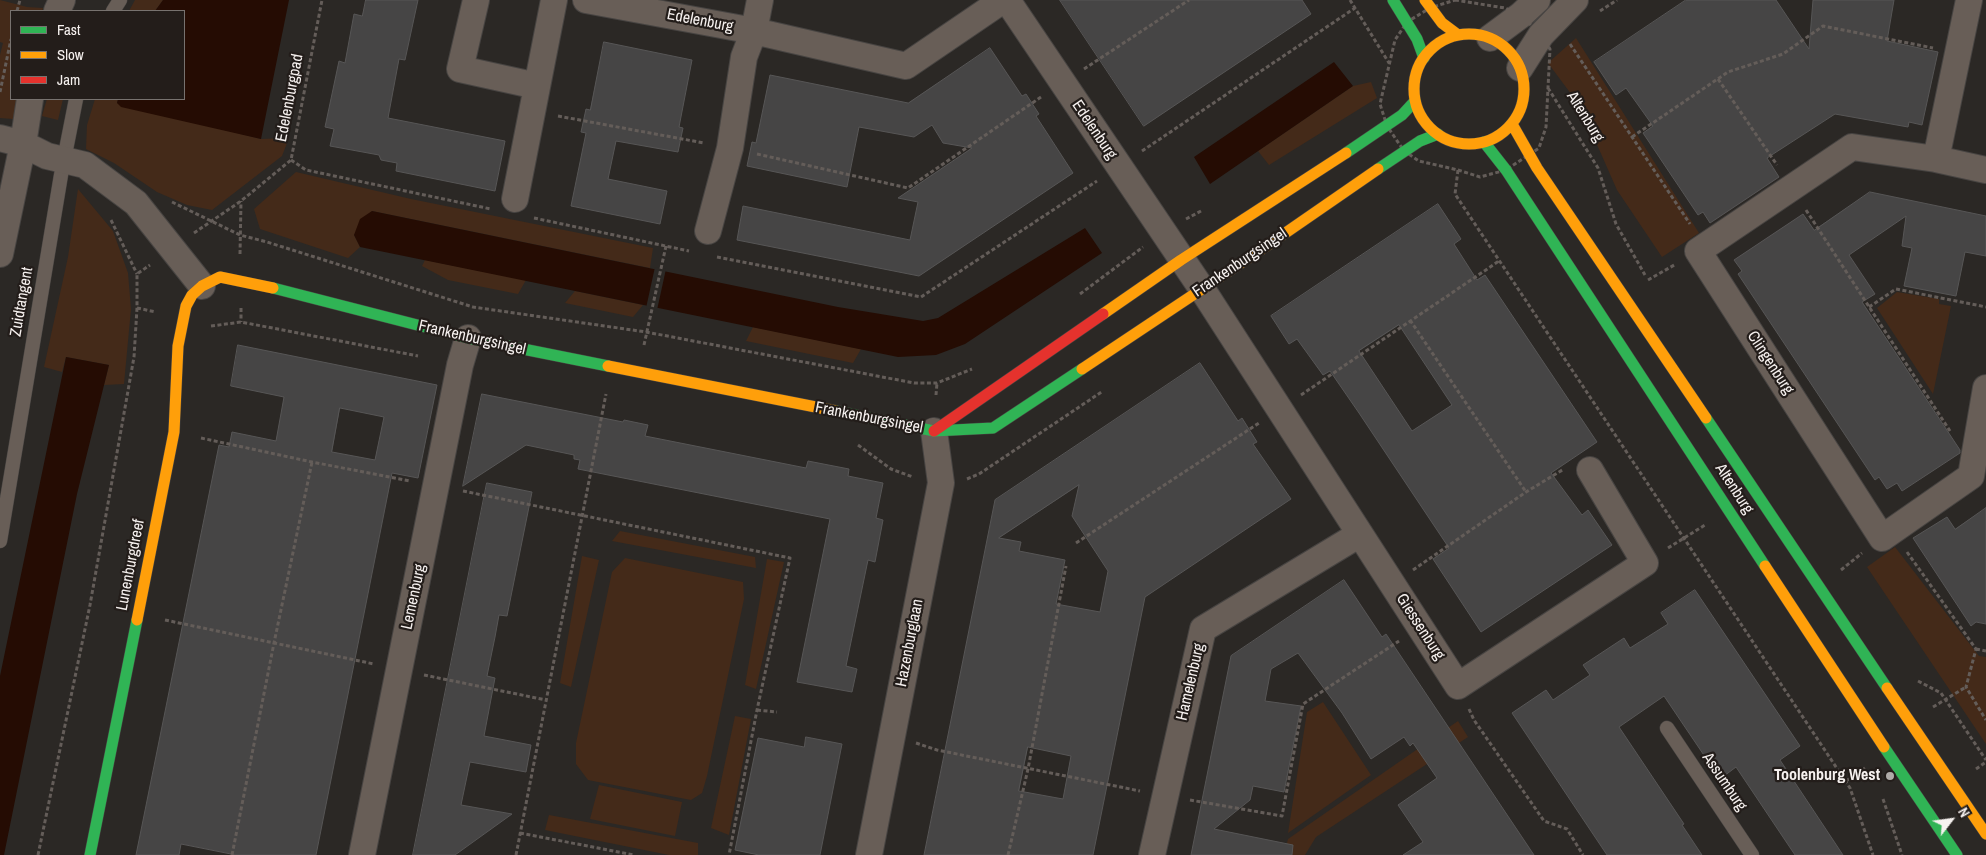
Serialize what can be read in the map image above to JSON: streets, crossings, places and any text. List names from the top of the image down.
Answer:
{
  "streets": {
    "street": [
      "Edelenburg",
      "Altenburg",
      "Frankenburgsingel",
      "Clingenburg",
      "Lunenburgdreef",
      "Lemenburg",
      "Giessenburg",
      "Hazenburglaan",
      "Hamelenburg"
    ],
    "lane": ["Zuidtangent", "Assumburg"],
    "path": ["Edelenburgpad"]
  },
  "crossings": [
    ["Edelenburg", "Frankenburgsingel"],
    ["Edelenburg", "Giessenburg"],
    ["Altenburg", "Frankenburgsingel"],
    ["Frankenburgsingel", "Lunenburgdreef"],
    ["Frankenburgsingel", "Lemenburg"],
    ["Frankenburgsingel", "Giessenburg"],
    ["Frankenburgsingel", "Hazenburglaan"],
    ["Giessenburg", "Hamelenburg"]
  ],
  "places": ["Toolenburg West"],
  "legend": ["Fast", "Slow", "Jam"],
  "north": "top right"
}
